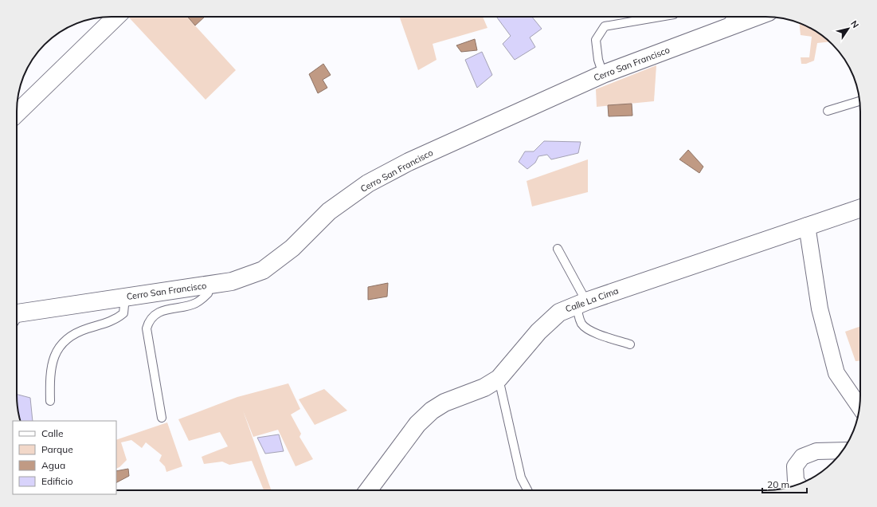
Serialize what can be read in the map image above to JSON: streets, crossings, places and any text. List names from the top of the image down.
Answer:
{
  "streets": {
    "street": ["Cerro San Francisco", "Calle La Cima"]
  },
  "legend": [
    "Calle",
    "Parque",
    "Agua",
    "Edificio"
  ],
  "scale_bar": "20 m",
  "north": "top right"
}
